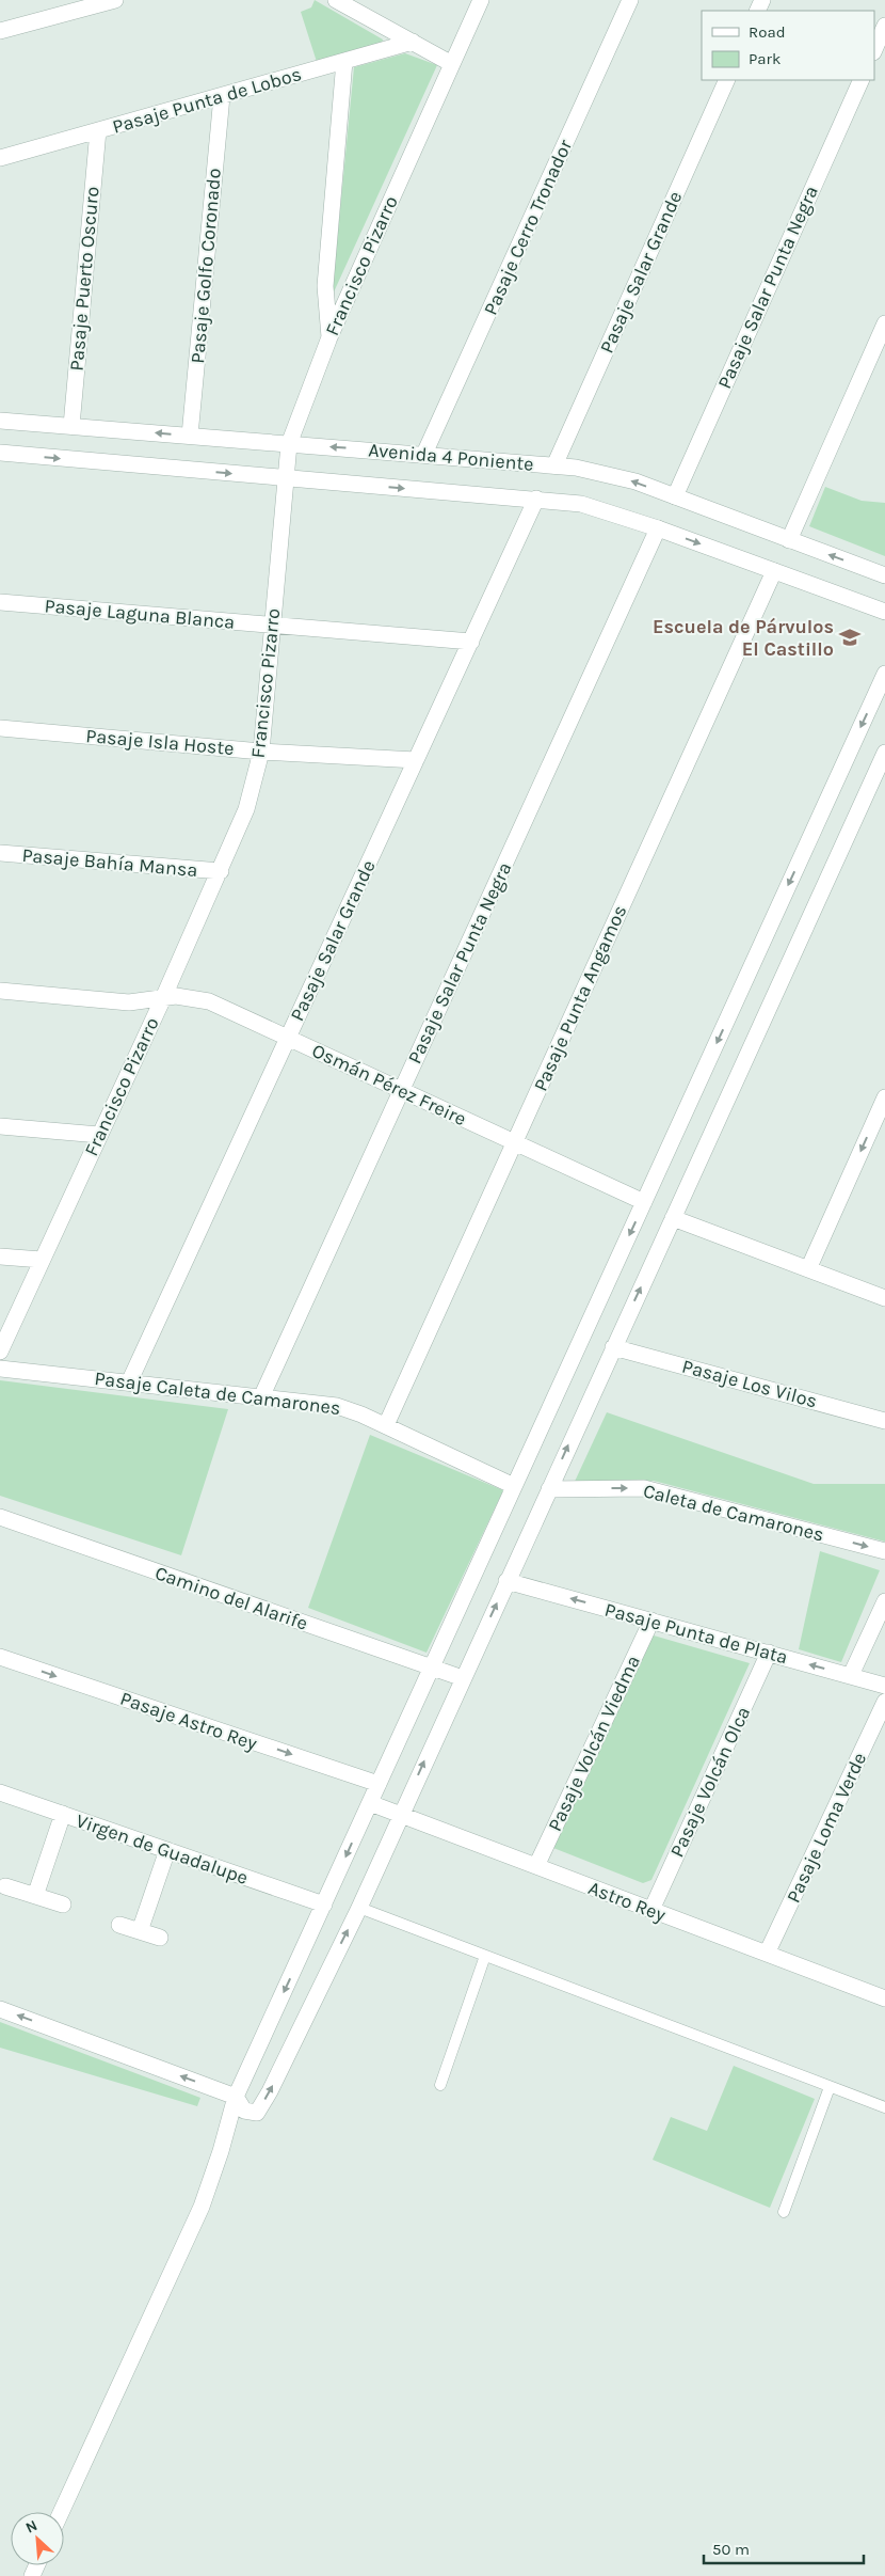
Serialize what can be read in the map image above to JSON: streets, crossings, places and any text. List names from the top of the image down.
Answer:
{
  "streets": {
    "street": [
      "Pasaje Punta de Lobos",
      "Pasaje Cerro Tronador",
      "Pasaje Golfo Coronado",
      "Francisco Pizarro",
      "Pasaje Salar Grande",
      "Pasaje Puerto Oscuro",
      "Pasaje Salar Punta Negra",
      "Avenida 4 Poniente",
      "Pasaje Laguna Blanca",
      "Pasaje Isla Hoste",
      "Pasaje Bahía Mansa",
      "Pasaje Punta Angamos",
      "Osmán Pérez Freire",
      "Pasaje Los Vilos",
      "Pasaje Caleta de Camarones",
      "Caleta de Camarones",
      "Camino del Alarife",
      "Pasaje Punta de Plata",
      "Pasaje Astro Rey",
      "Pasaje Volcán Viedma",
      "Pasaje Volcán Olca",
      "Pasaje Loma Verde",
      "Virgen de Guadalupe",
      "Astro Rey"
    ]
  },
  "crossings": [
    ["Pasaje Punta de Lobos", "Pasaje Golfo Coronado"],
    ["Pasaje Punta de Lobos", "Pasaje Puerto Oscuro"],
    ["Pasaje Cerro Tronador", "Avenida 4 Poniente"],
    ["Pasaje Golfo Coronado", "Avenida 4 Poniente"],
    ["Francisco Pizarro", "Avenida 4 Poniente"],
    ["Francisco Pizarro", "Pasaje Laguna Blanca"],
    ["Francisco Pizarro", "Pasaje Isla Hoste"],
    ["Francisco Pizarro", "Pasaje Bahía Mansa"],
    ["Francisco Pizarro", "Osmán Pérez Freire"],
    ["Pasaje Salar Grande", "Avenida 4 Poniente"],
    ["Pasaje Salar Grande", "Pasaje Laguna Blanca"],
    ["Pasaje Salar Grande", "Pasaje Isla Hoste"],
    ["Pasaje Salar Grande", "Osmán Pérez Freire"],
    ["Pasaje Salar Grande", "Pasaje Caleta de Camarones"],
    ["Pasaje Puerto Oscuro", "Avenida 4 Poniente"],
    ["Pasaje Salar Punta Negra", "Avenida 4 Poniente"],
    ["Pasaje Salar Punta Negra", "Osmán Pérez Freire"],
    ["Pasaje Salar Punta Negra", "Pasaje Caleta de Camarones"],
    ["Avenida 4 Poniente", "Pasaje Punta Angamos"],
    ["Pasaje Punta Angamos", "Osmán Pérez Freire"],
    ["Pasaje Punta Angamos", "Pasaje Caleta de Camarones"],
    ["Pasaje Punta de Plata", "Pasaje Volcán Viedma"],
    ["Pasaje Punta de Plata", "Pasaje Volcán Olca"],
    ["Pasaje Volcán Viedma", "Astro Rey"],
    ["Pasaje Volcán Olca", "Astro Rey"],
    ["Pasaje Loma Verde", "Astro Rey"]
  ],
  "one_way": ["Caleta de Camarones", "Pasaje Punta de Plata", "Pasaje Astro Rey"],
  "places": {
    "school or university": ["Escuela de Párvulos El Castillo"]
  },
  "legend": ["Road", "Park"],
  "scale_bar": "50 m",
  "north": "top left"
}
